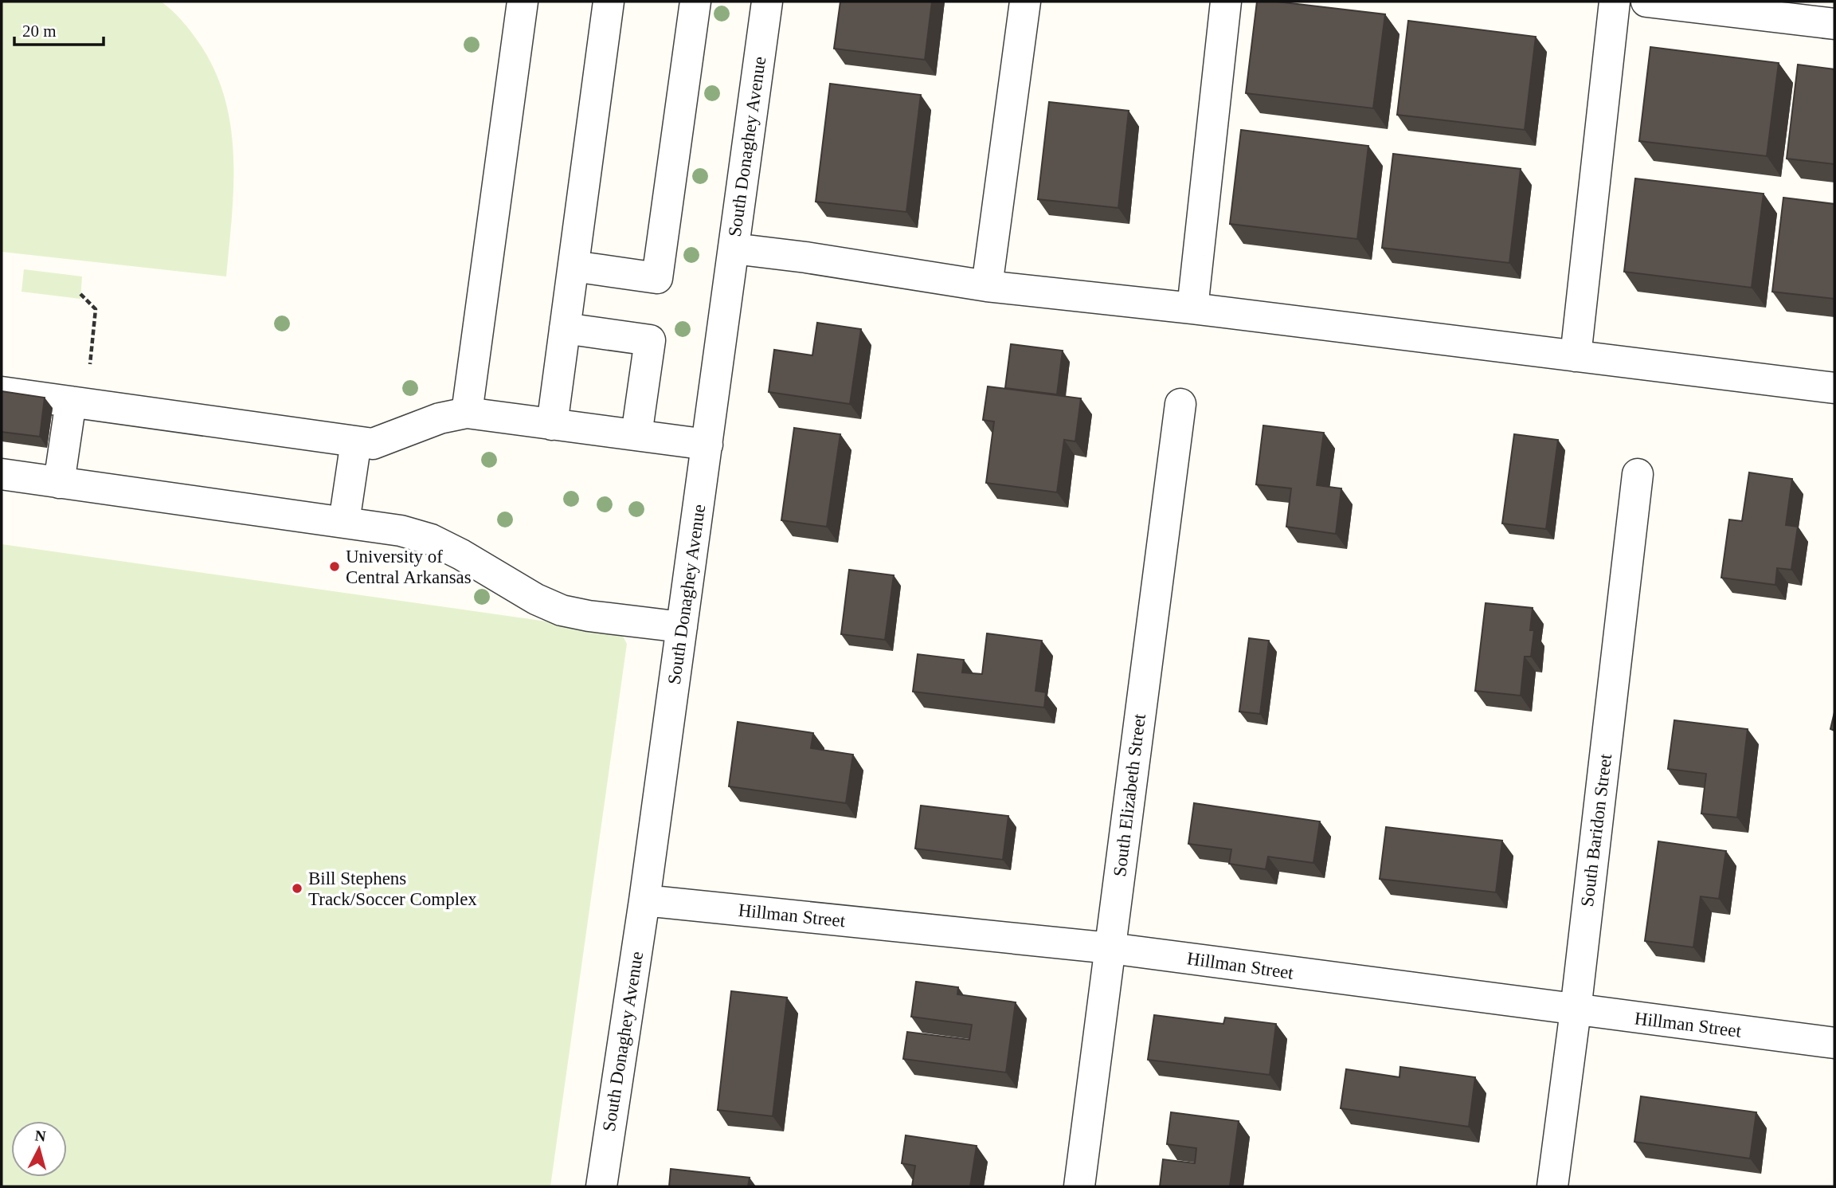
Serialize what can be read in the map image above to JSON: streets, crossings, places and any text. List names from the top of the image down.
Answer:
{
  "streets": {
    "street": [
      "South Donaghey Avenue",
      "South Elizabeth Street",
      "South Baridon Street",
      "Hillman Street"
    ]
  },
  "crossings": [
    ["South Donaghey Avenue", "Hillman Street"],
    ["South Elizabeth Street", "Hillman Street"],
    ["South Baridon Street", "Hillman Street"]
  ],
  "places": ["University of Central Arkansas", "Bill Stephens Track/Soccer Complex"],
  "scale_bar": "20 m",
  "north": "top"
}
